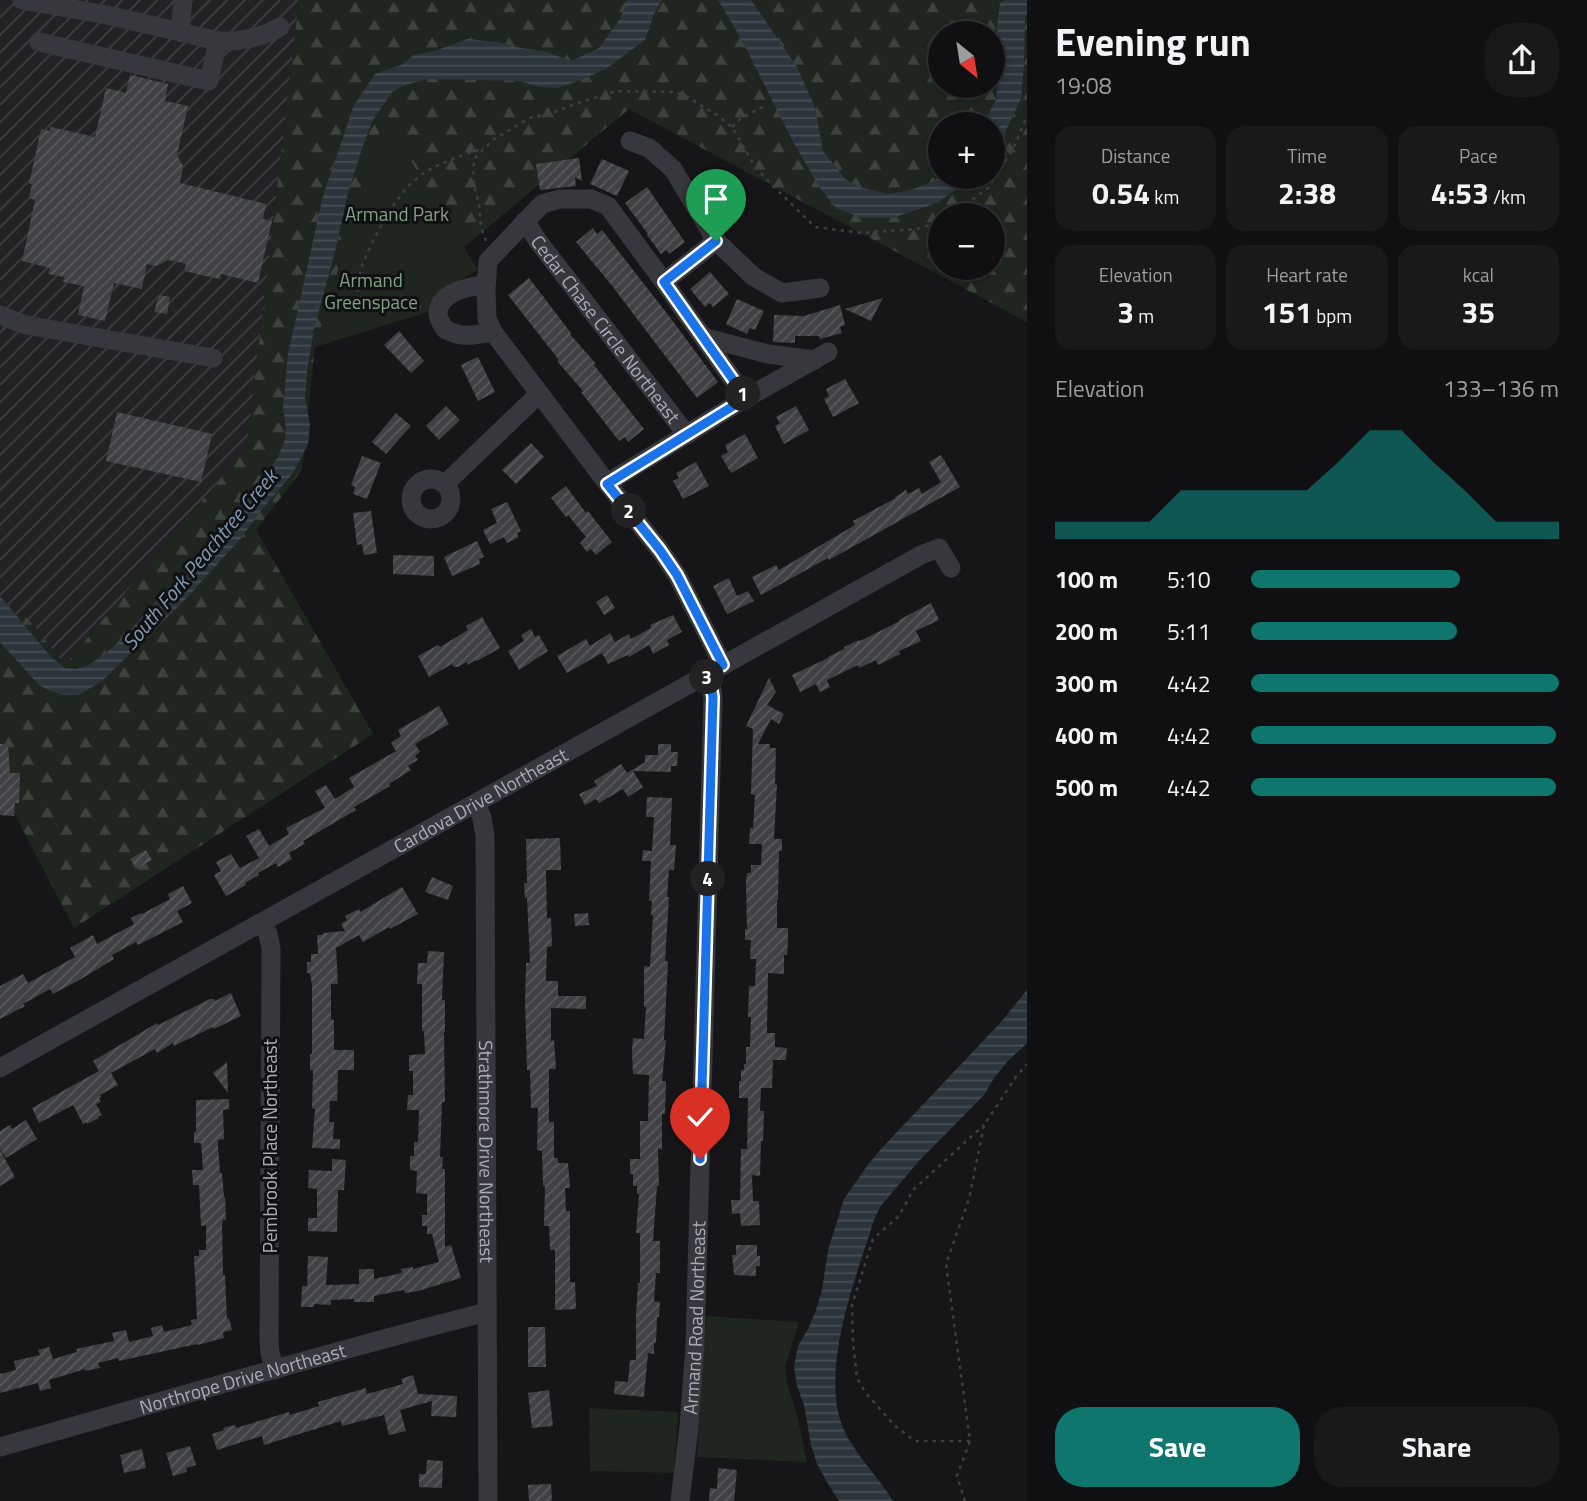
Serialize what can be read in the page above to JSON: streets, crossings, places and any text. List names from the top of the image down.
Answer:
{
  "streets": {
    "street": [
      "Cedar Chase Circle Northeast",
      "Cardova Drive Northeast",
      "Pembrook Place Northeast",
      "Strathmore Drive Northeast",
      "Armand Road Northeast",
      "Northrope Drive Northeast"
    ]
  },
  "crossings": [
    ["Cedar Chase Circle Northeast", "Armand Road Northeast"],
    ["Cardova Drive Northeast", "Pembrook Place Northeast"],
    ["Cardova Drive Northeast", "Strathmore Drive Northeast"],
    ["Cardova Drive Northeast", "Armand Road Northeast"],
    ["Pembrook Place Northeast", "Northrope Drive Northeast"],
    ["Strathmore Drive Northeast", "Northrope Drive Northeast"]
  ],
  "water": ["South Fork Peachtree Creek"],
  "parks": ["Armand Park", "Armand Greenspace"],
  "north": "bottom right",
  "page": {
    "heading": ["Evening run", "19:08"],
    "map_buttons": ["+", "−"],
    "stats": [
      ["Distance", "0.54 km"],
      ["Time", "2:38"],
      ["Pace", "4:53 /km"],
      ["Elevation", "3 m"],
      ["Heart rate", "151 bpm"],
      ["kcal", "35"]
    ],
    "chart": ["Elevation", "133–136 m"],
    "pins": [
      "1",
      "2",
      "3",
      "4"
    ],
    "list": [
      {
        "name": "100 m",
        "note": "5:10"
      },
      {
        "name": "200 m",
        "note": "5:11"
      },
      {
        "name": "300 m",
        "note": "4:42"
      },
      {
        "name": "400 m",
        "note": "4:42"
      },
      {
        "name": "500 m",
        "note": "4:42"
      }
    ],
    "buttons": ["Save", "Share"]
  }
}
